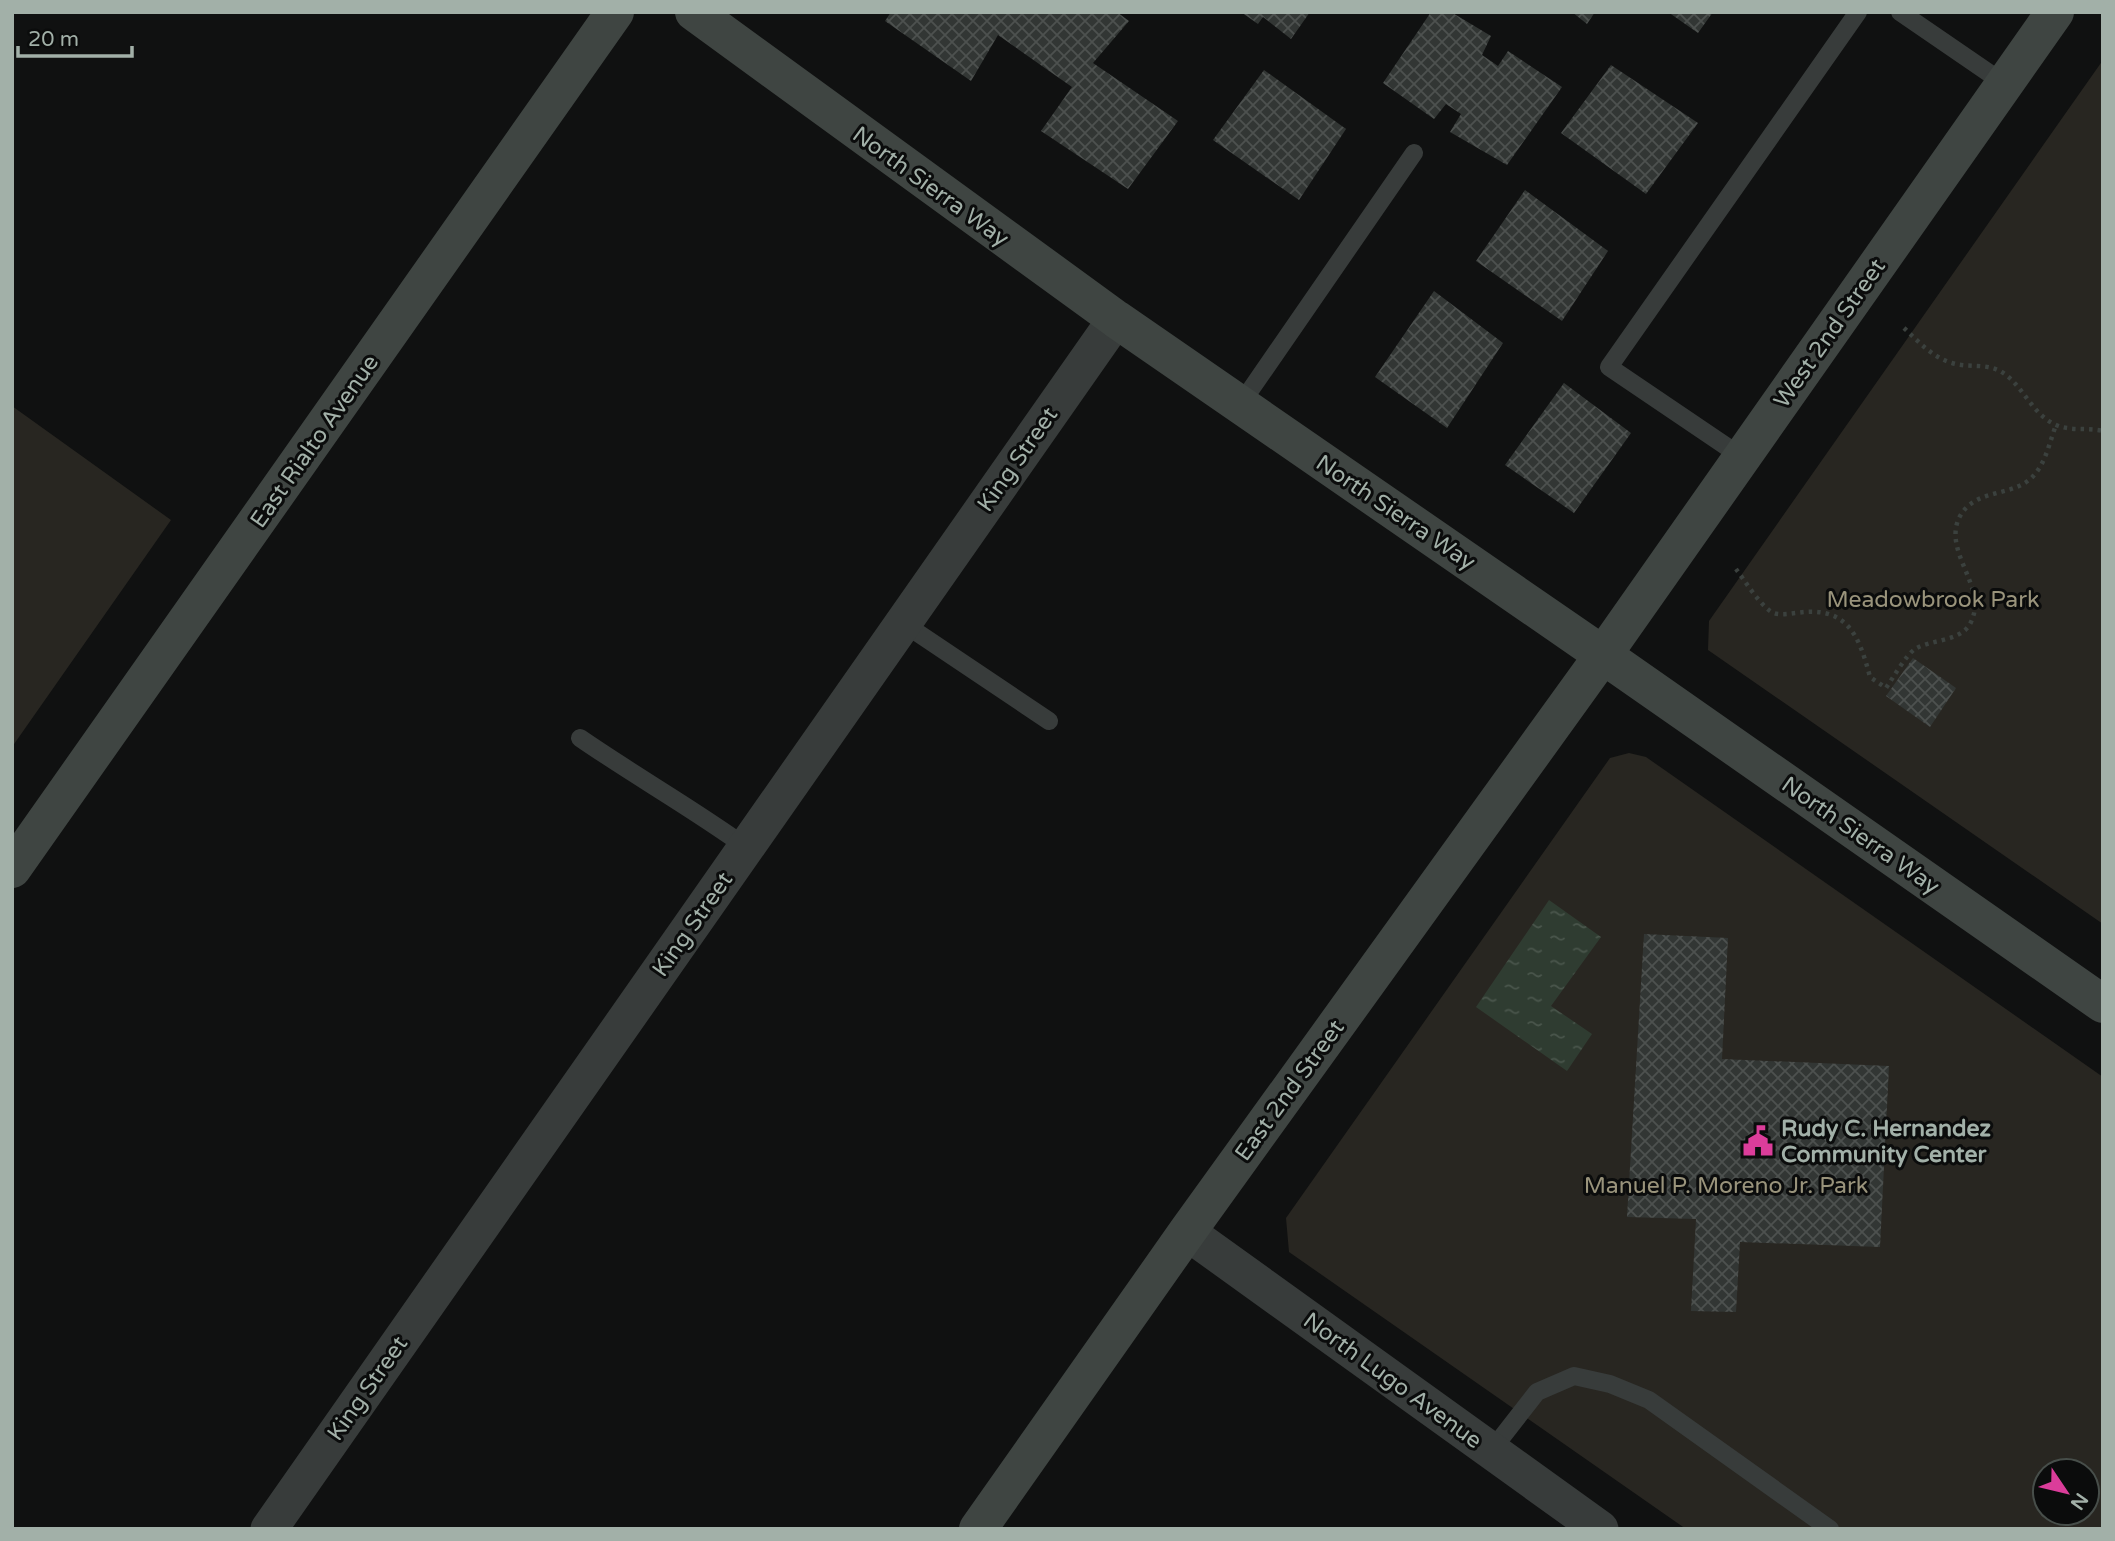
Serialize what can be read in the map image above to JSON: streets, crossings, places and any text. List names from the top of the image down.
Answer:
{
  "streets": {
    "street": [
      "North Sierra Way",
      "West 2nd Street",
      "East Rialto Avenue",
      "King Street",
      "East 2nd Street",
      "North Lugo Avenue"
    ]
  },
  "crossings": [
    ["North Sierra Way", "West 2nd Street"],
    ["North Sierra Way", "King Street"],
    ["North Sierra Way", "East 2nd Street"],
    ["West 2nd Street", "East 2nd Street"],
    ["East 2nd Street", "North Lugo Avenue"]
  ],
  "parks": ["Meadowbrook Park", "Manuel P. Moreno Jr. Park"],
  "places": {
    "public building": ["Rudy C. Hernandez Community Center"]
  },
  "scale_bar": "20 m",
  "north": "bottom right"
}
